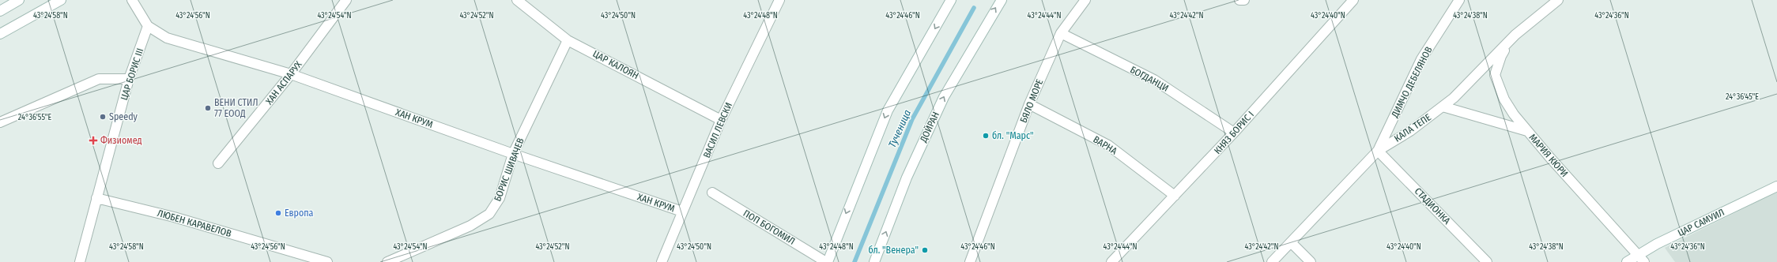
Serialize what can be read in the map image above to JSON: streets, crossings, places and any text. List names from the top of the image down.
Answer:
{
  "streets": {
    "street": [
      "ЦАР КАЛОЯН",
      "ЦАР БОРИС III",
      "БОГДАНЦИ",
      "ДИМЧО ДЕБЕЛЯНОВ",
      "ХАН АСПАРУХ",
      "БЯЛО МОРЕ",
      "ХАН КРУМ",
      "ДОЙРАН",
      "КАЛА ТЕПЕ",
      "ВАСИЛ ЛЕВСКИ",
      "КНЯЗ БОРИС I",
      "ВАРНА",
      "МАРИЯ КЮРИ",
      "БОРИС ШИВАЧЕВ",
      "СТАДИОНКА",
      "ЦАР САМУИЛ",
      "ЛЮБЕН КАРАВЕЛОВ",
      "ПОП БОГОМИЛ"
    ]
  },
  "crossings": [
    ["ЦАР КАЛОЯН", "ВАСИЛ ЛЕВСКИ"],
    ["ЦАР КАЛОЯН", "БОРИС ШИВАЧЕВ"],
    ["ЦАР БОРИС III", "ХАН КРУМ"],
    ["ЦАР БОРИС III", "ЛЮБЕН КАРАВЕЛОВ"],
    ["БОГДАНЦИ", "БЯЛО МОРЕ"],
    ["БОГДАНЦИ", "КНЯЗ БОРИС I"],
    ["ДИМЧО ДЕБЕЛЯНОВ", "КАЛА ТЕПЕ"],
    ["ДИМЧО ДЕБЕЛЯНОВ", "СТАДИОНКА"],
    ["ХАН АСПАРУХ", "ХАН КРУМ"],
    ["БЯЛО МОРЕ", "ВАРНА"],
    ["ХАН КРУМ", "ВАСИЛ ЛЕВСКИ"],
    ["ХАН КРУМ", "БОРИС ШИВАЧЕВ"],
    ["КАЛА ТЕПЕ", "МАРИЯ КЮРИ"],
    ["КАЛА ТЕПЕ", "СТАДИОНКА"],
    ["КНЯЗ БОРИС I", "ВАРНА"],
    ["МАРИЯ КЮРИ", "ЦАР САМУИЛ"]
  ],
  "water": ["Тученица"],
  "places": {
    "other": [
      "ВЕНИ СТИЛ 77 ЕООД",
      "Speedy",
      "бл. \"Марс\"",
      "Европа",
      "бл. \"Венера\""
    ],
    "health": ["Физиомед"]
  },
  "coordinates": [
    "43°24'58\"N",
    "43°24'56\"N",
    "43°24'54\"N",
    "43°24'52\"N",
    "43°24'50\"N",
    "43°24'48\"N",
    "43°24'46\"N",
    "43°24'44\"N",
    "43°24'42\"N",
    "43°24'40\"N",
    "43°24'38\"N",
    "43°24'36\"N",
    "24°36'45\"E",
    "24°36'55\"E"
  ]
}
